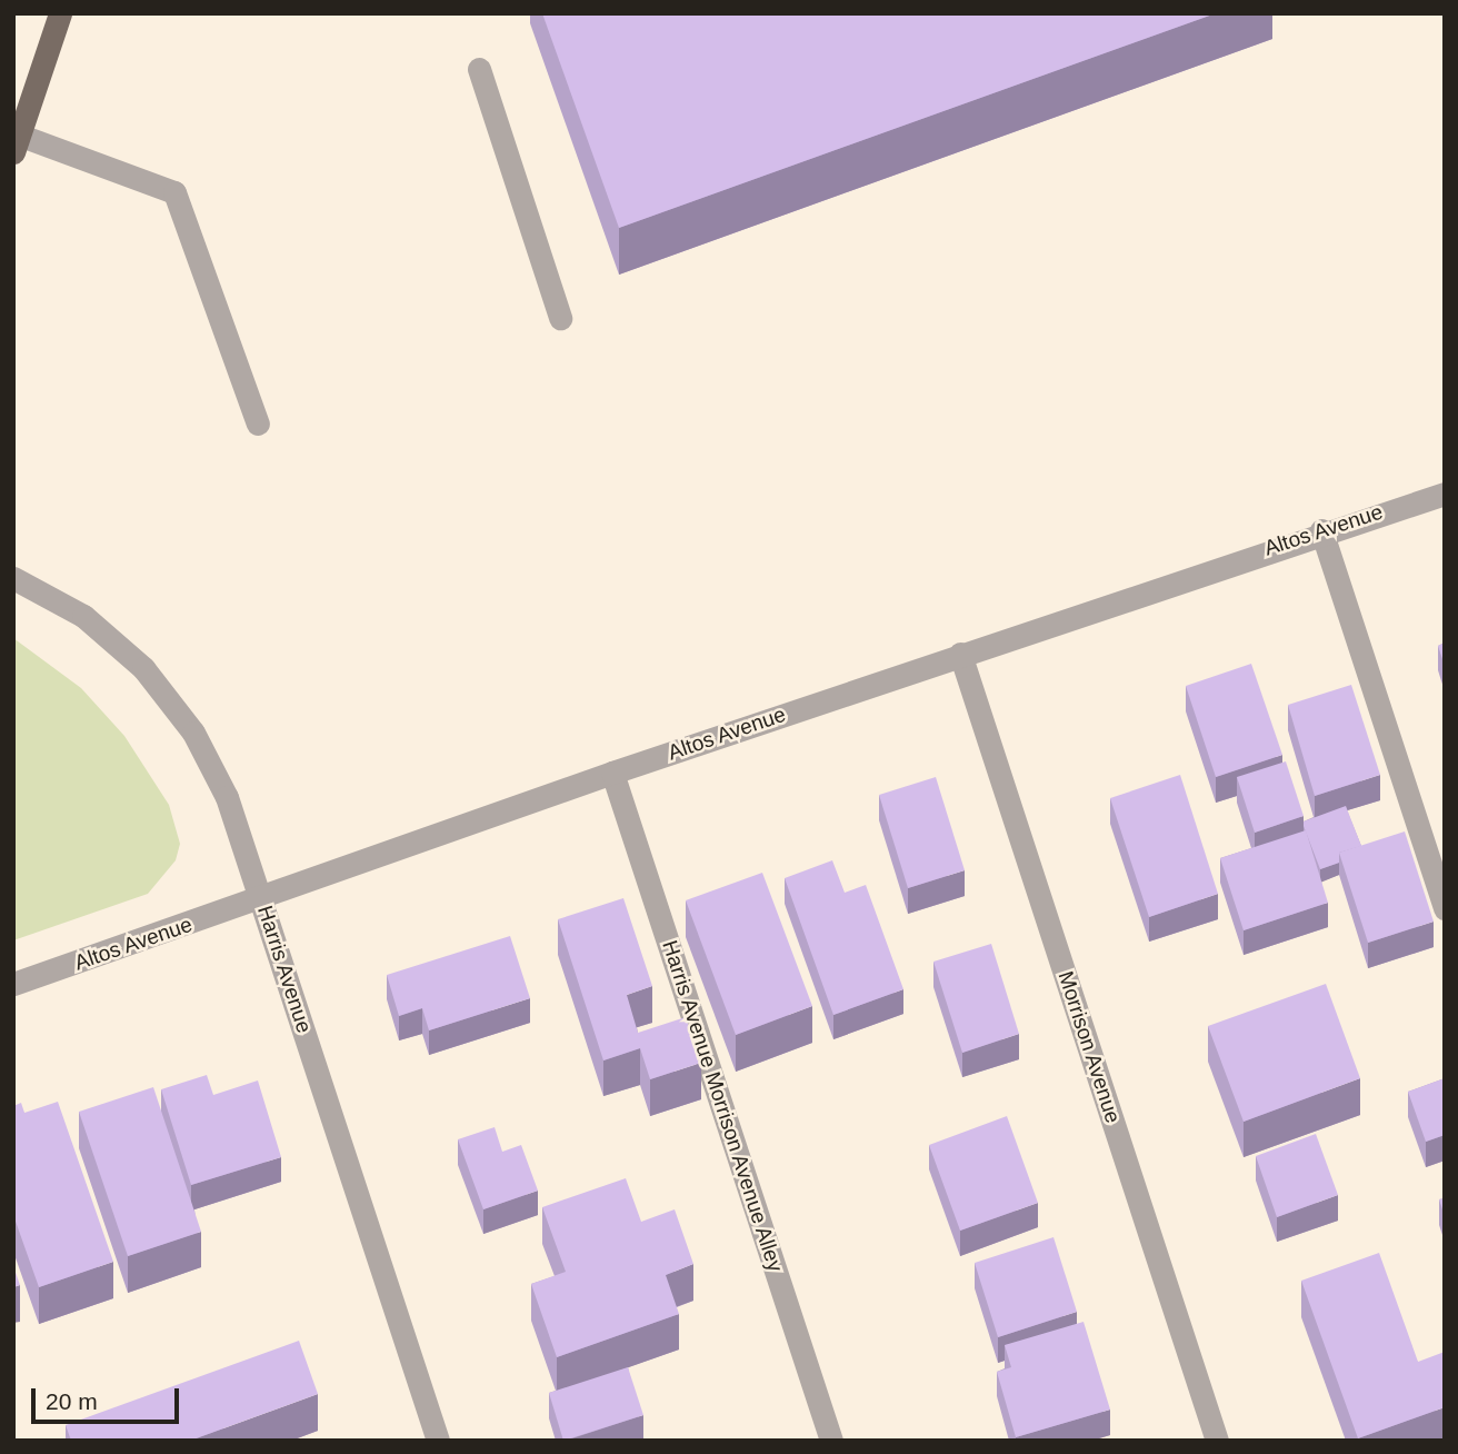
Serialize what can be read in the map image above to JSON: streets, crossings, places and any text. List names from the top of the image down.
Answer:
{
  "streets": {
    "street": [
      "Altos Avenue",
      "Harris Avenue",
      "Morrison Avenue",
      "Harris Avenue Morrison Avenue Alley"
    ]
  },
  "crossings": [
    ["Altos Avenue", "Harris Avenue"],
    ["Altos Avenue", "Morrison Avenue"],
    ["Altos Avenue", "Harris Avenue Morrison Avenue Alley"]
  ],
  "scale_bar": "20 m"
}
